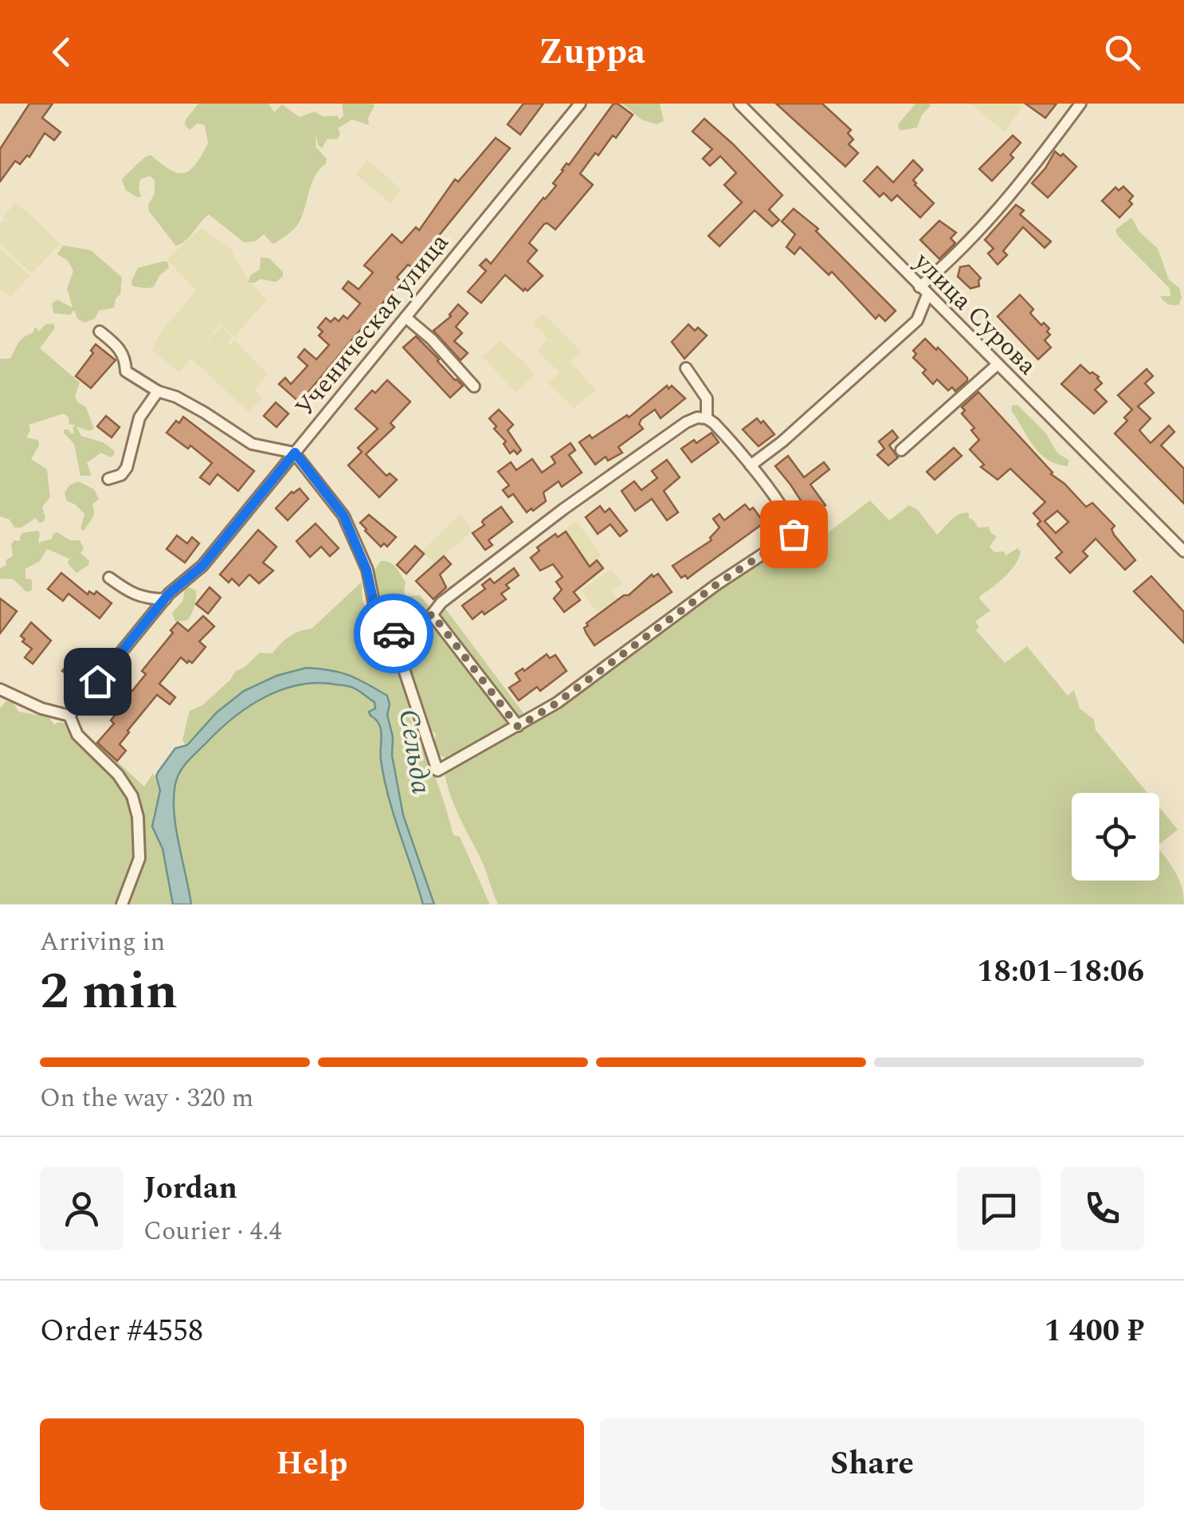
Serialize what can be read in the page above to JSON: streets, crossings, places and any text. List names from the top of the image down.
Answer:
{
  "streets": {
    "street": ["улица Сурова", "Ученическая улица"]
  },
  "water": ["Сельда"],
  "page": {
    "header": "Zuppa",
    "heading": ["2 min", "Arriving in", "18:01–18:06"],
    "panel": [
      "Jordan",
      "Courier · 4.4",
      "Order #4558",
      "1 400 ₽"
    ],
    "bar": "On the way · 320 m",
    "buttons": ["Help", "Share"]
  }
}
